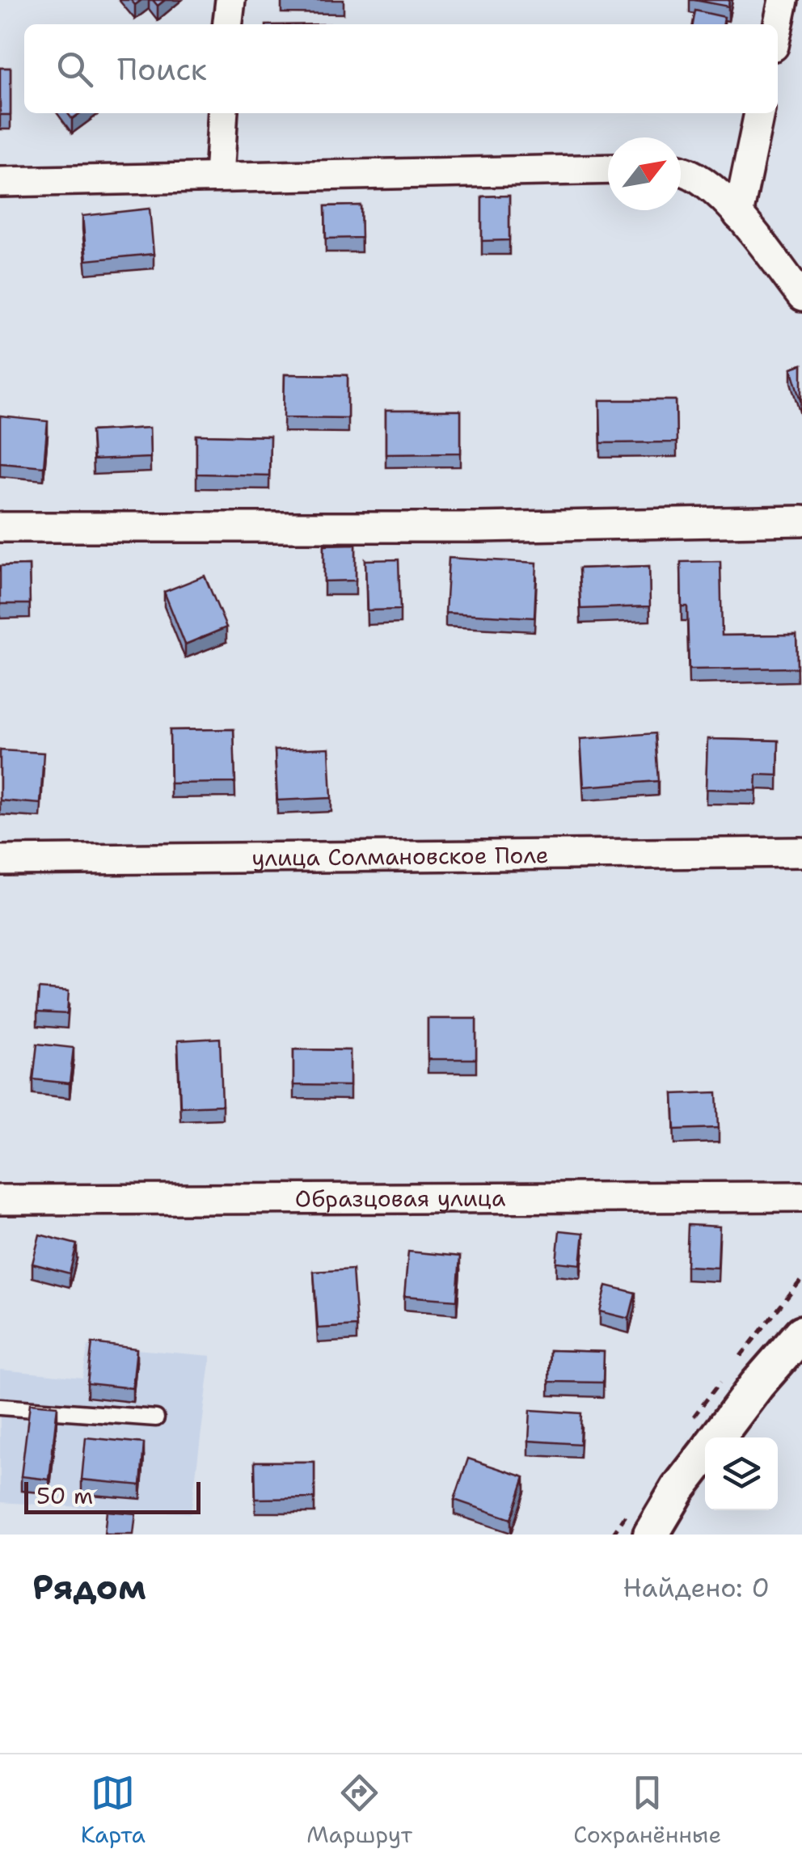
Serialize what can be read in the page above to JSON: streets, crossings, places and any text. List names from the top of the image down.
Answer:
{
  "streets": {
    "street": ["улица Солмановское Поле", "Образцовая улица"]
  },
  "scale_bar": "50 m",
  "north": "top right",
  "page": {
    "search": "Поиск",
    "scale": "50 m",
    "heading": ["Рядом", "Найдено: 0"],
    "nav": ["Карта", "Маршрут", "Сохранённые"]
  }
}
